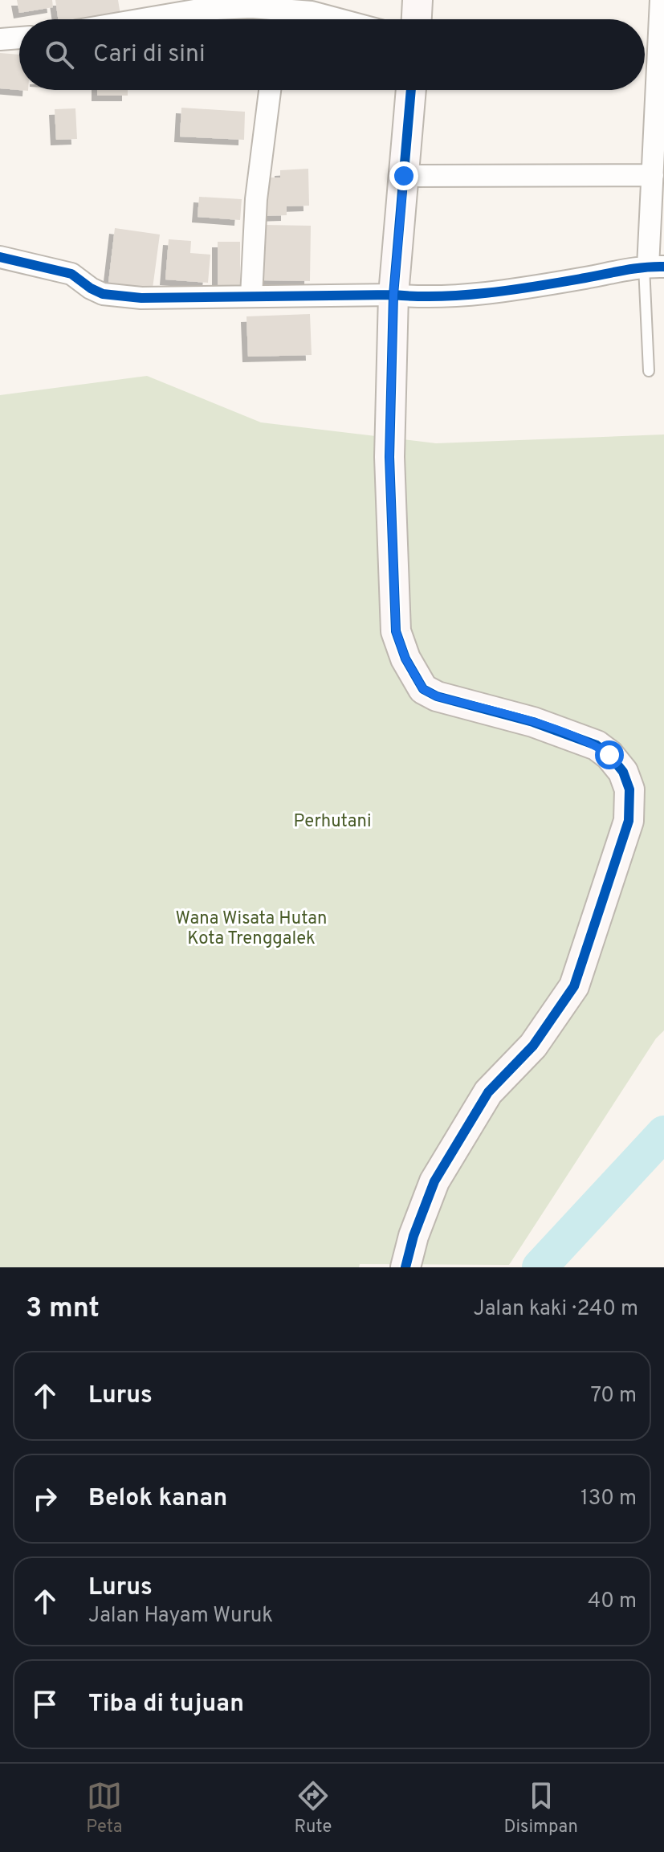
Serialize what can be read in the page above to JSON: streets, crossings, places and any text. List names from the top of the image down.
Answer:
{
  "parks": ["Perhutani", "Wana Wisata Hutan Kota Trenggalek"],
  "page": {
    "search": "Cari di sini",
    "heading": ["3 mnt", "Jalan kaki · 240 m"],
    "list": [
      ["Lurus", "70 m"],
      ["Belok kanan", "130 m"],
      ["Lurus", "Jalan Hayam Wuruk", "40 m"],
      "Tiba di tujuan"
    ],
    "nav": ["Peta", "Rute", "Disimpan"]
  }
}
